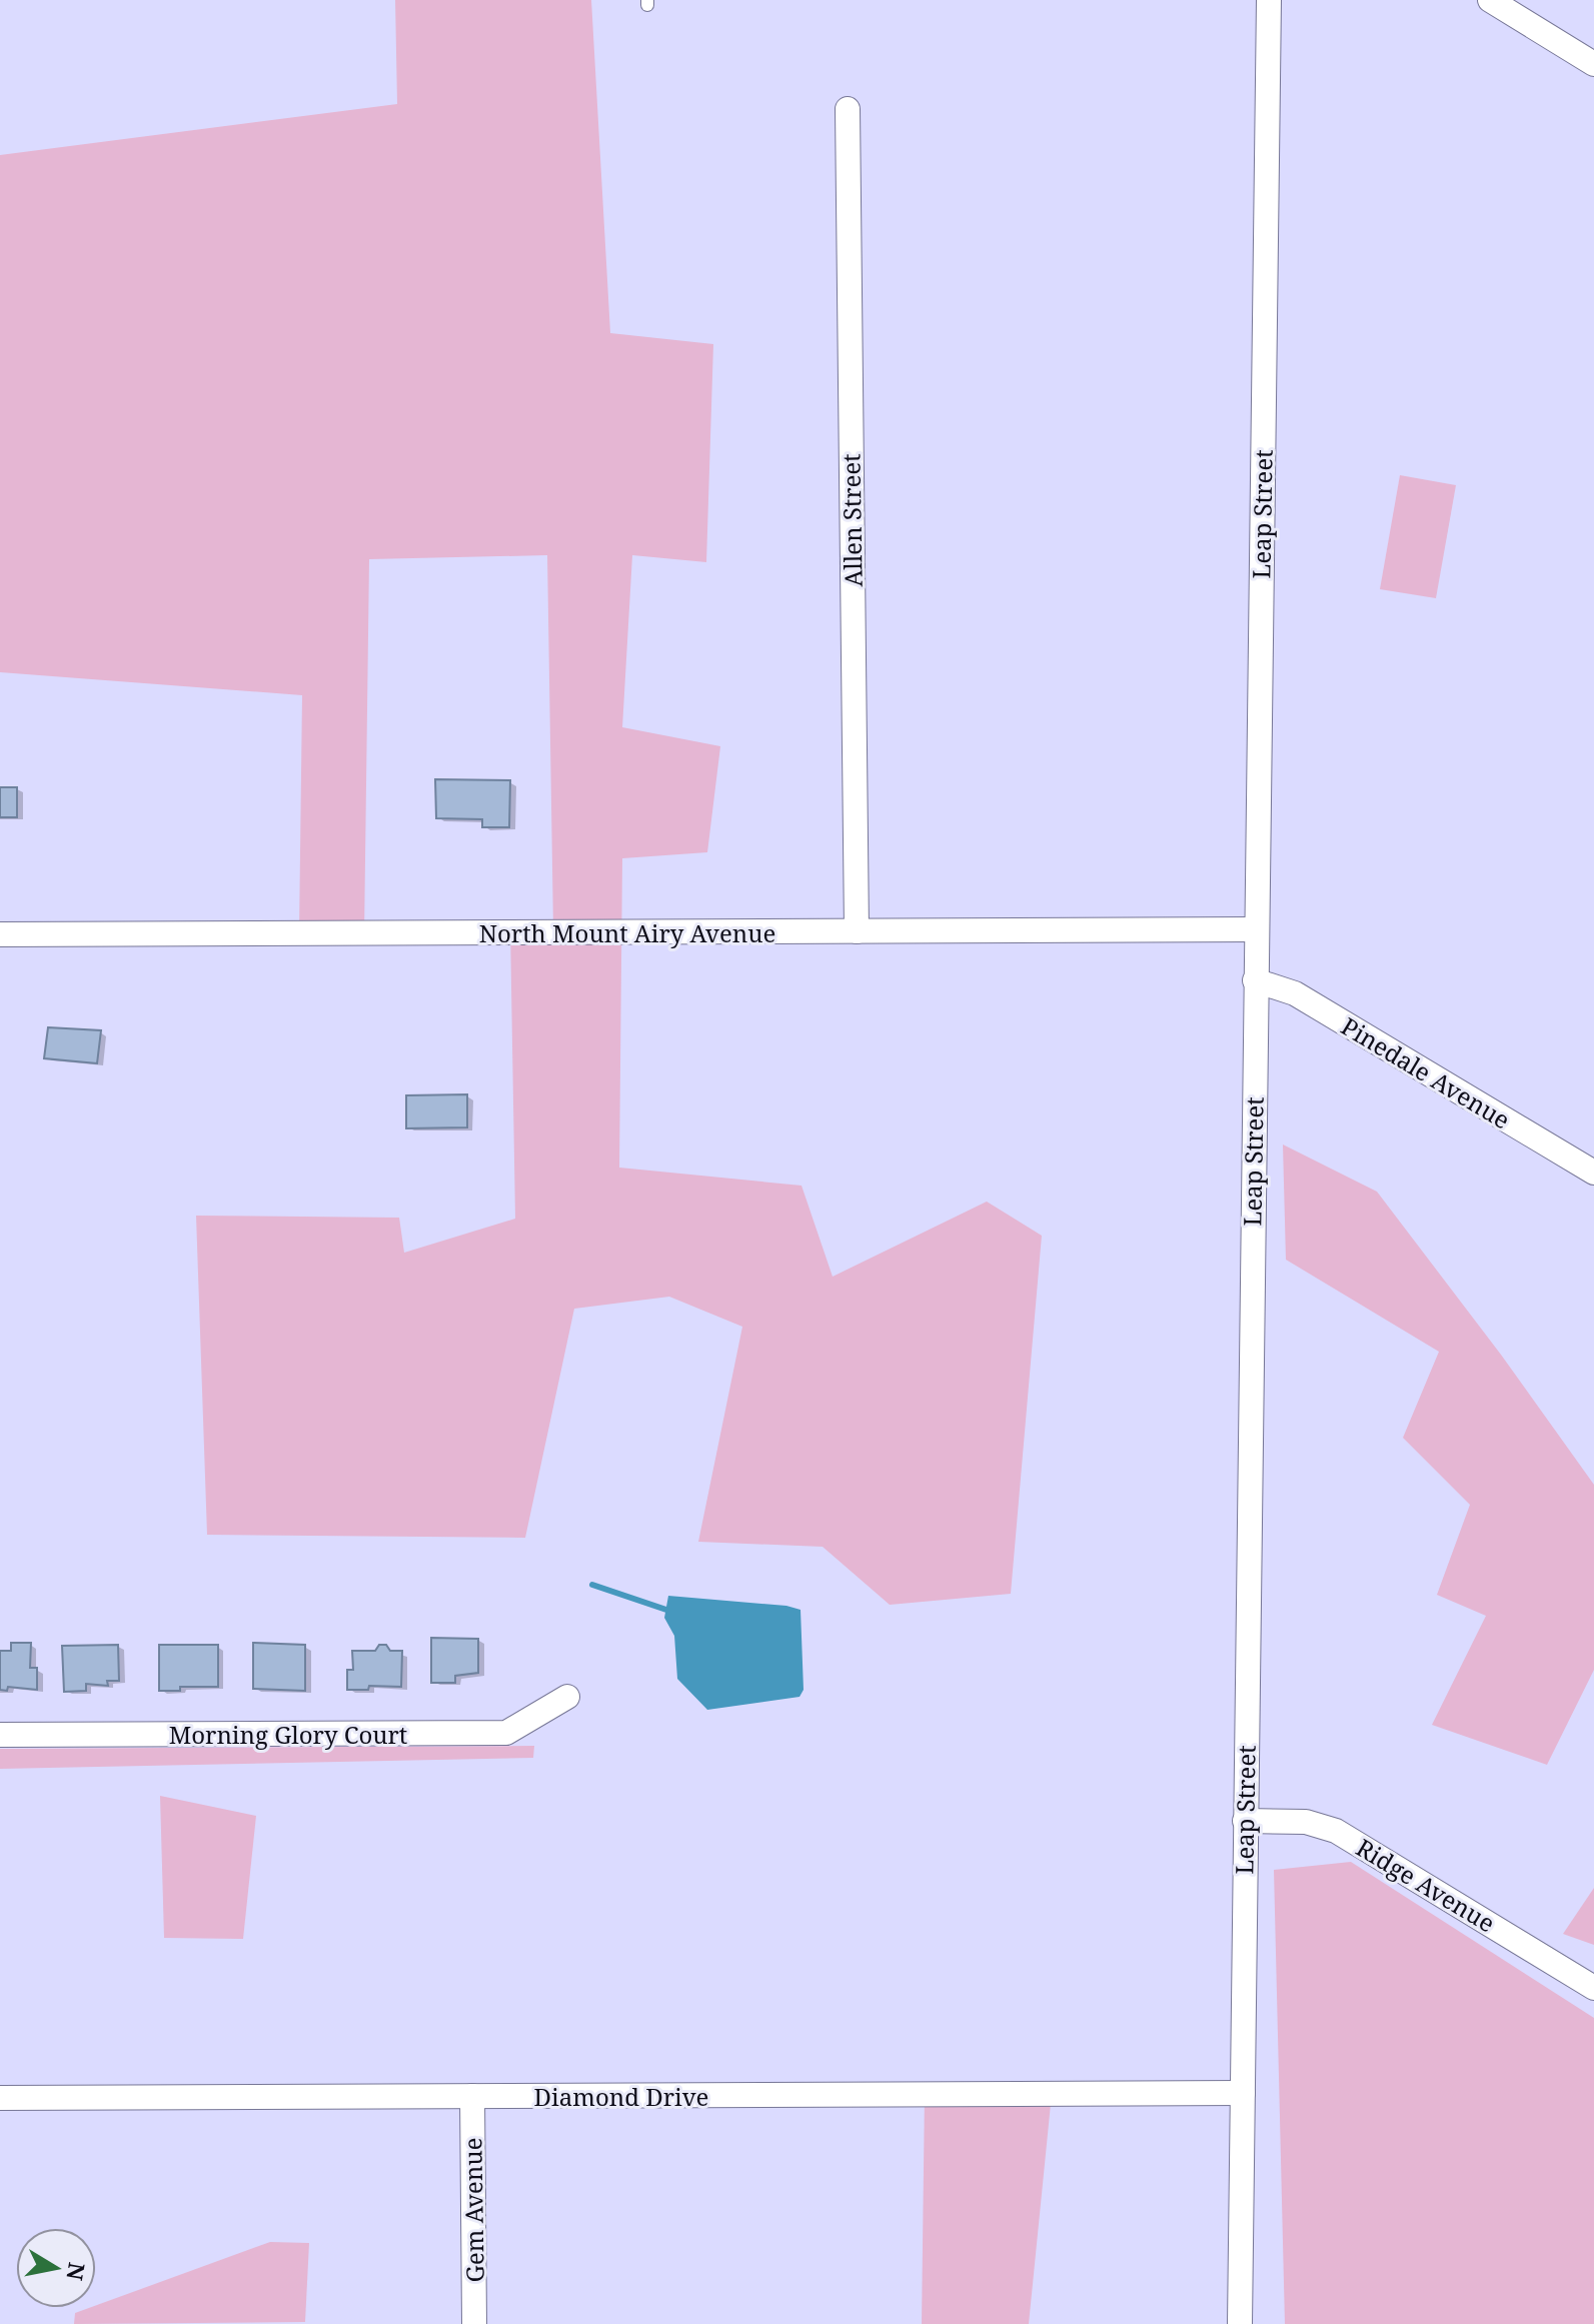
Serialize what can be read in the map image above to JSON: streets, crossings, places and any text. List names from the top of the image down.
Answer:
{
  "streets": {
    "street": [
      "Leap Street",
      "Allen Street",
      "North Mount Airy Avenue",
      "Pinedale Avenue",
      "Morning Glory Court",
      "Ridge Avenue",
      "Diamond Drive",
      "Gem Avenue"
    ]
  },
  "crossings": [
    ["Leap Street", "North Mount Airy Avenue"],
    ["Leap Street", "Pinedale Avenue"],
    ["Leap Street", "Ridge Avenue"],
    ["Leap Street", "Diamond Drive"],
    ["Allen Street", "North Mount Airy Avenue"],
    ["Diamond Drive", "Gem Avenue"]
  ],
  "north": "right"
}
